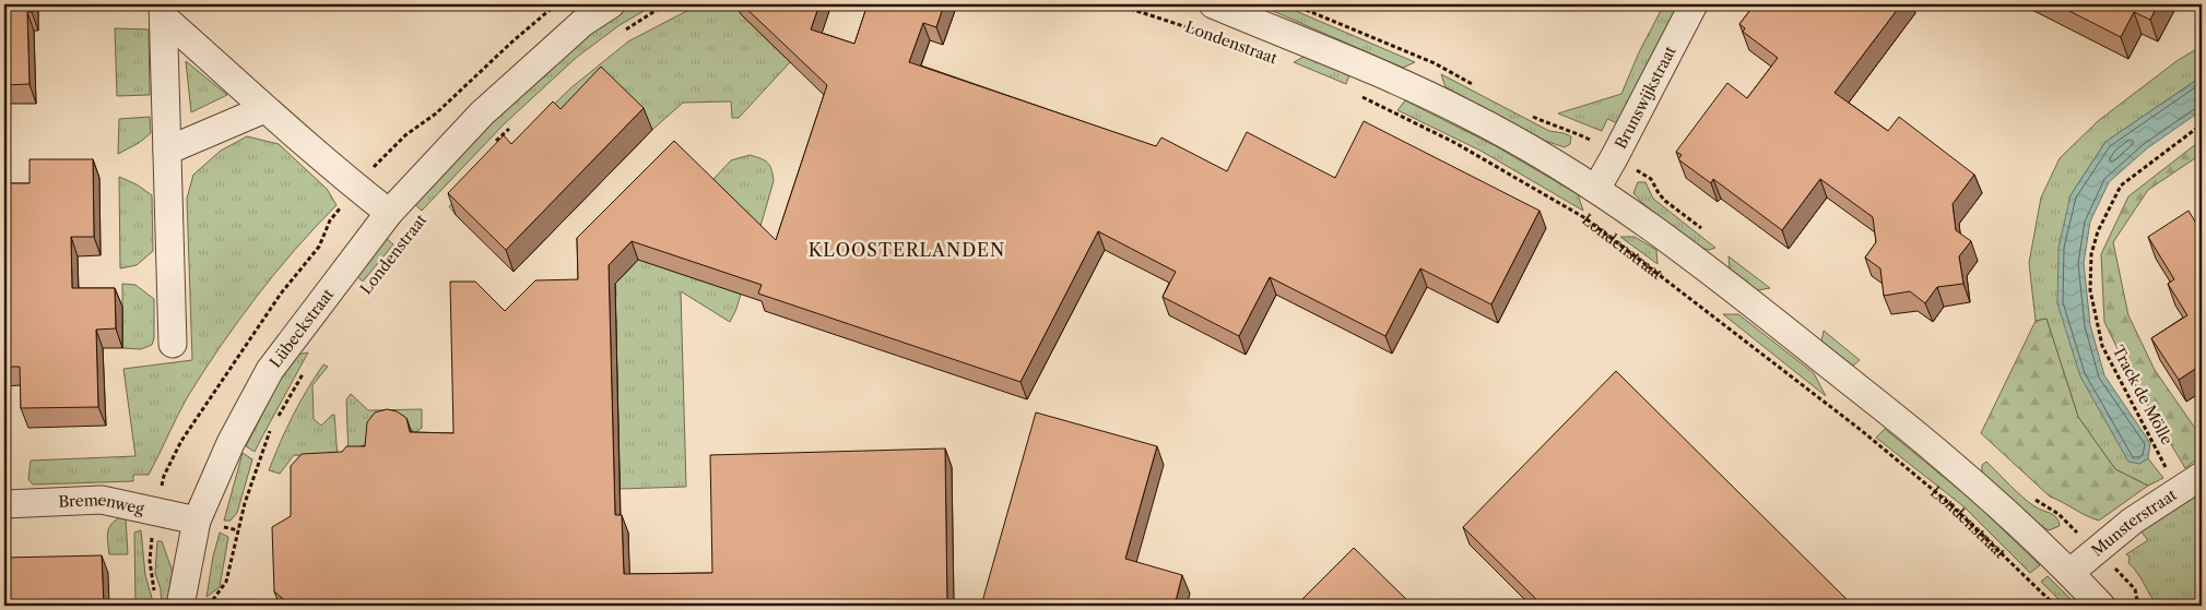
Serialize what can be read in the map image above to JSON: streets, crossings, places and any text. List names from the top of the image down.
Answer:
{
  "streets": {
    "street": [
      "Londenstraat",
      "Brunswijkstraat",
      "Lübeckstraat",
      "Bremenweg",
      "Munsterstraat"
    ],
    "path": ["Track de Mölle"]
  },
  "crossings": [
    ["Londenstraat", "Brunswijkstraat"],
    ["Londenstraat", "Lübeckstraat"],
    ["Londenstraat", "Munsterstraat"],
    ["Lübeckstraat", "Bremenweg"],
    ["Track de Mölle", "Munsterstraat"]
  ],
  "districts": ["KLOOSTERLANDEN"]
}
